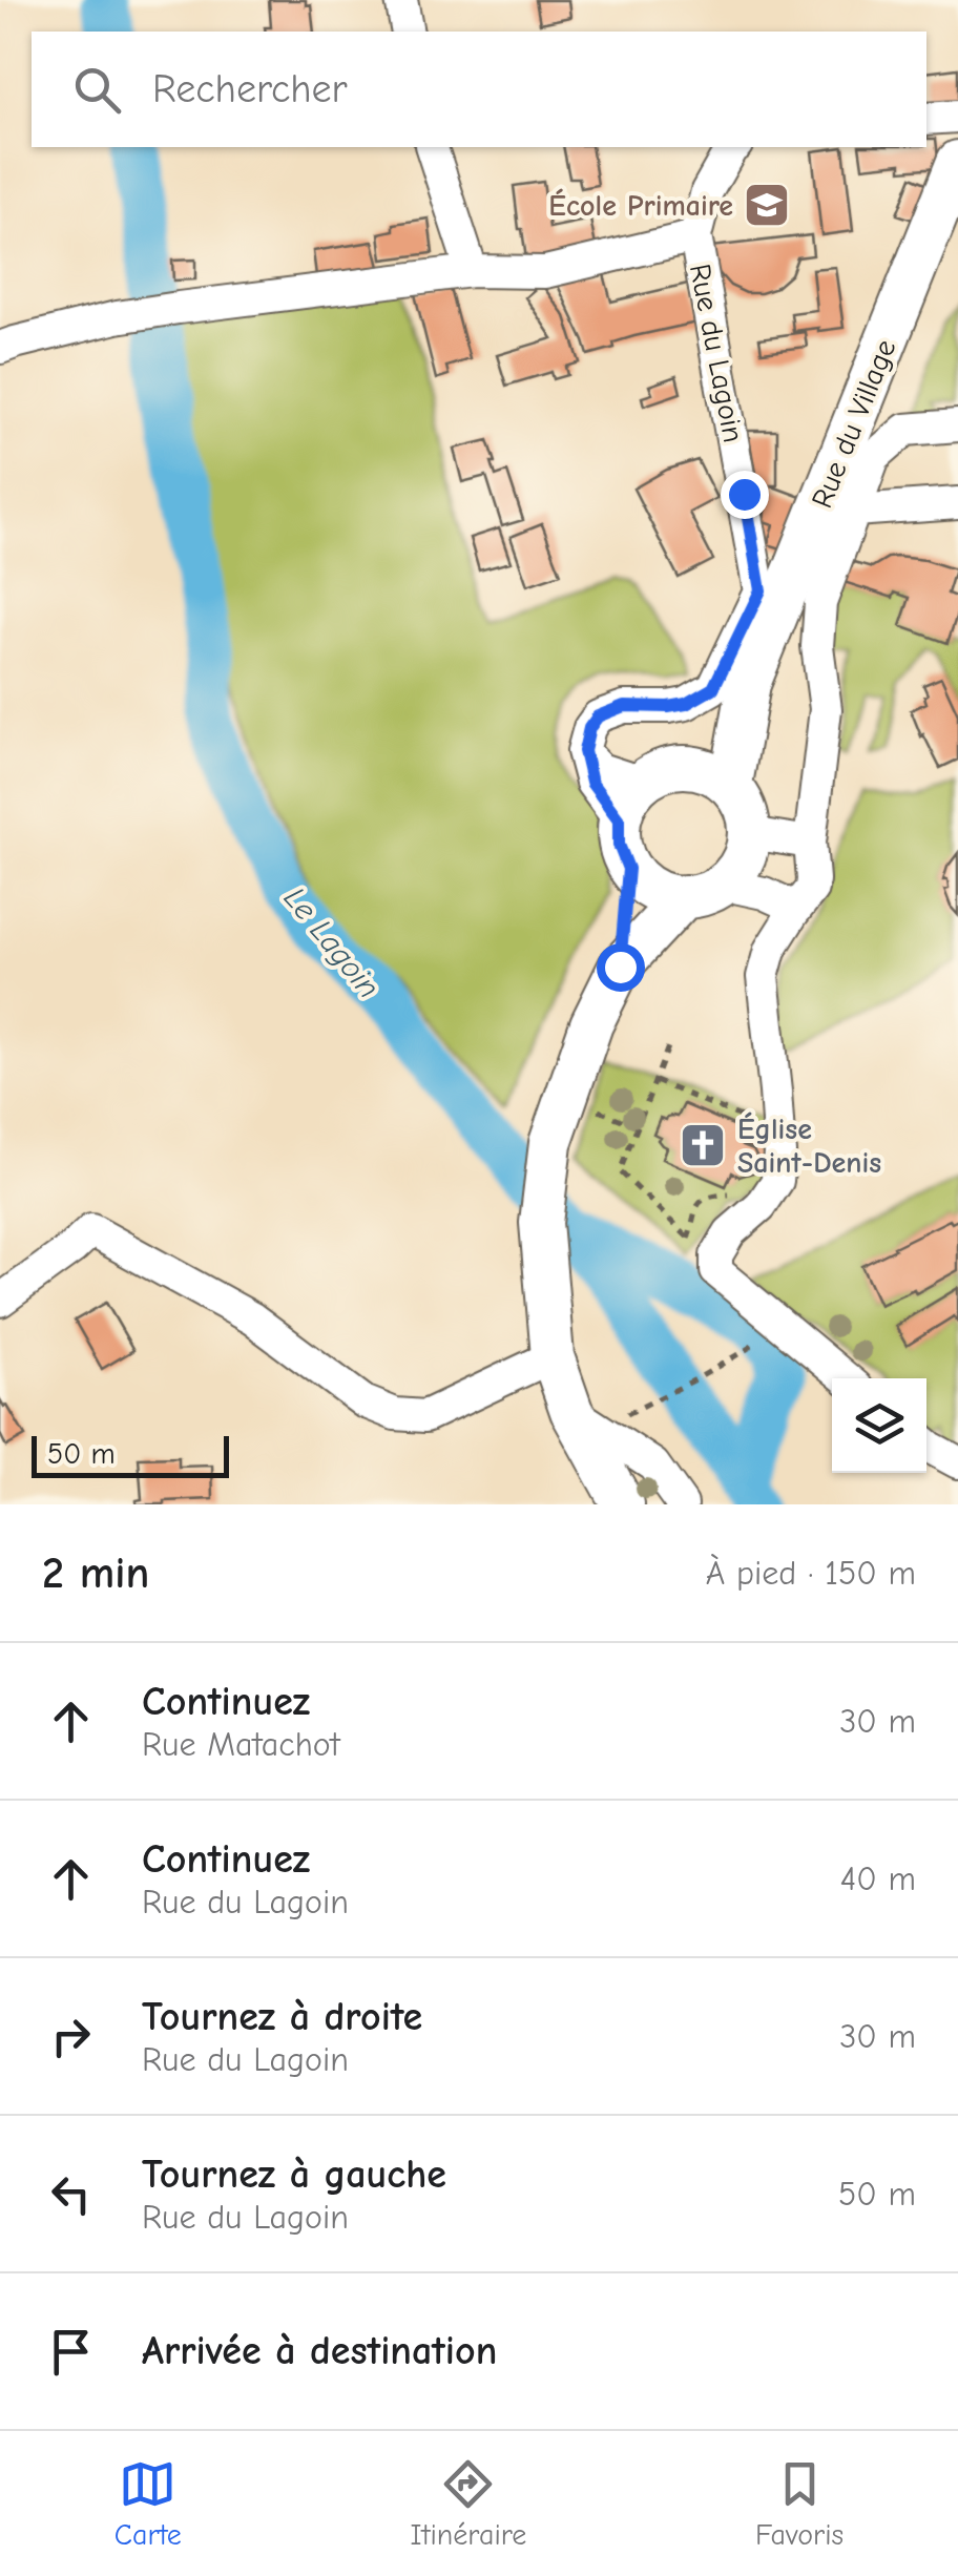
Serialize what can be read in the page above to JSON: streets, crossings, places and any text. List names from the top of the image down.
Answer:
{
  "streets": {
    "main road": ["Rue du Village"],
    "street": ["Rue du Lagoin"]
  },
  "water": ["Le Lagoin"],
  "places": {
    "school or university": ["École Primaire"],
    "church": ["Église Saint-Denis"]
  },
  "scale_bar": "50 m",
  "page": {
    "search": "Rechercher",
    "scale": "50 m",
    "heading": ["2 min", "À pied · 150 m"],
    "list": [
      ["Continuez", "Rue Matachot", "30 m"],
      ["Continuez", "Rue du Lagoin", "40 m"],
      ["Tournez à droite", "Rue du Lagoin", "30 m"],
      ["Tournez à gauche", "Rue du Lagoin", "50 m"],
      "Arrivée à destination"
    ],
    "nav": ["Carte", "Itinéraire", "Favoris"]
  }
}
